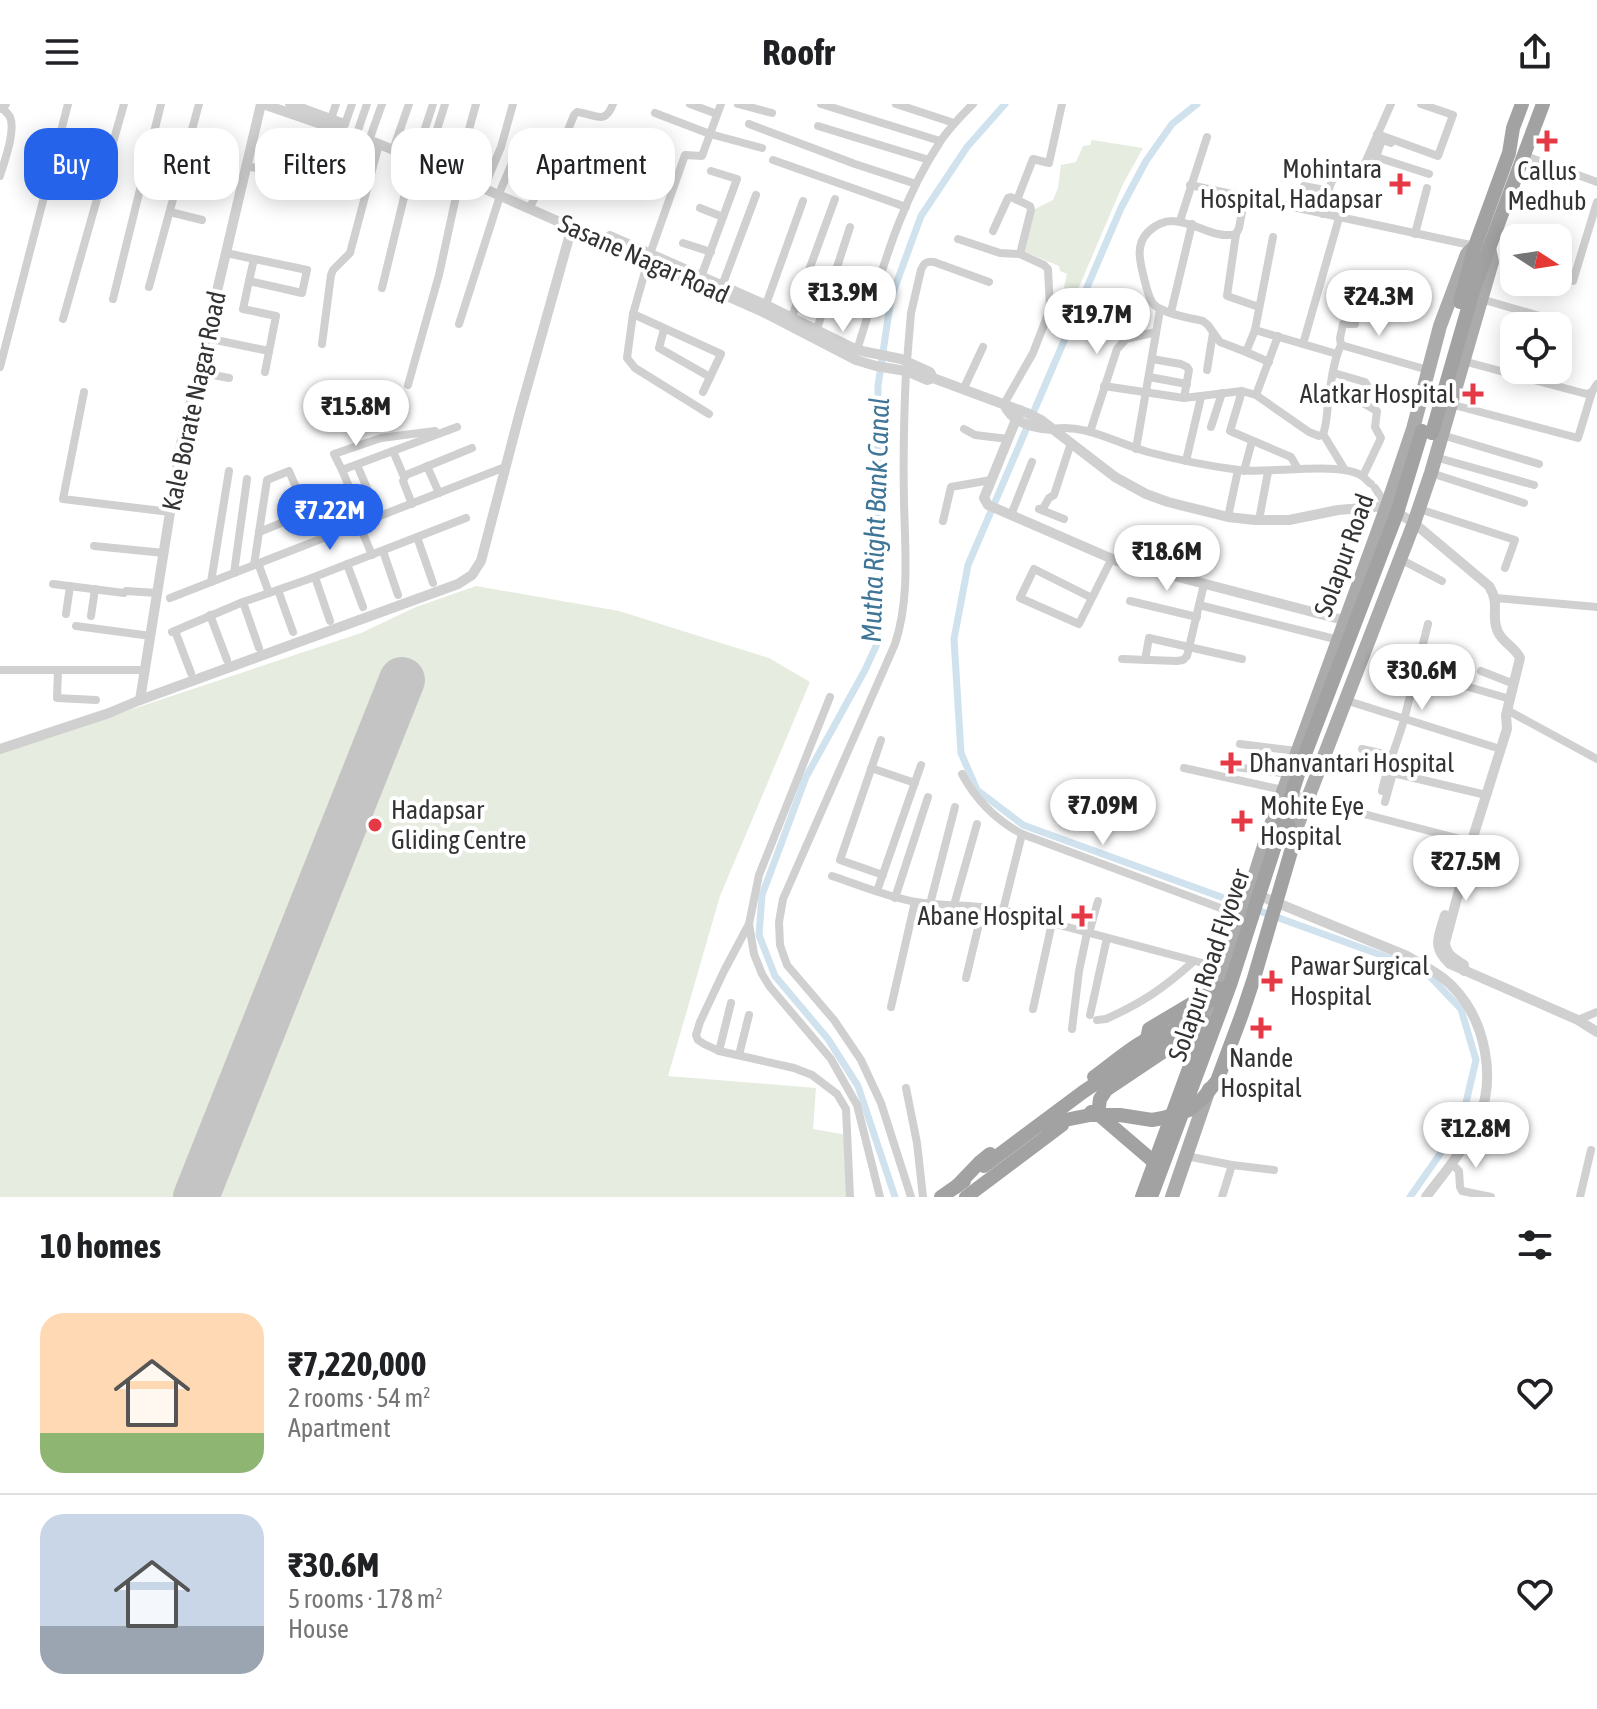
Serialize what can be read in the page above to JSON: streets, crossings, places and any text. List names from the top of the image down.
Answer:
{
  "streets": {
    "highway": ["Solapur Road", "Solapur Road Flyover"],
    "street": ["Sasane Nagar Road", "Kale Borate Nagar Road"]
  },
  "crossings": [
    ["Sasane Nagar Road", "Kale Borate Nagar Road"],
    ["Sasane Nagar Road", "Solapur Road"],
    ["Solapur Road", "Solapur Road Flyover"]
  ],
  "water": ["Mutha Right Bank Canal"],
  "places": {
    "health": [
      "Callus Medhub",
      "Mohintara Hospital, Hadapsar",
      "Alatkar Hospital",
      "Dhanvantari Hospital",
      "Mohite Eye Hospital",
      "Abane Hospital",
      "Pawar Surgical Hospital",
      "Nande Hospital"
    ],
    "other": ["Hadapsar Gliding Centre"]
  },
  "north": "right",
  "page": {
    "header": "Roofr",
    "chip": [
      "Buy",
      "Rent",
      "Filters",
      "New",
      "Apartment"
    ],
    "price": [
      "₹13.9M",
      "₹24.3M",
      "₹19.7M",
      "₹15.8M",
      "₹7.22M",
      "₹18.6M",
      "₹30.6M",
      "₹7.09M",
      "₹27.5M",
      "₹12.8M"
    ],
    "heading": "10 homes",
    "list": [
      {
        "name": "₹7,220,000",
        "note": "2 rooms · 54 m² · Apartment"
      },
      {
        "name": "₹30.6M",
        "note": "5 rooms · 178 m² · House"
      }
    ]
  }
}
